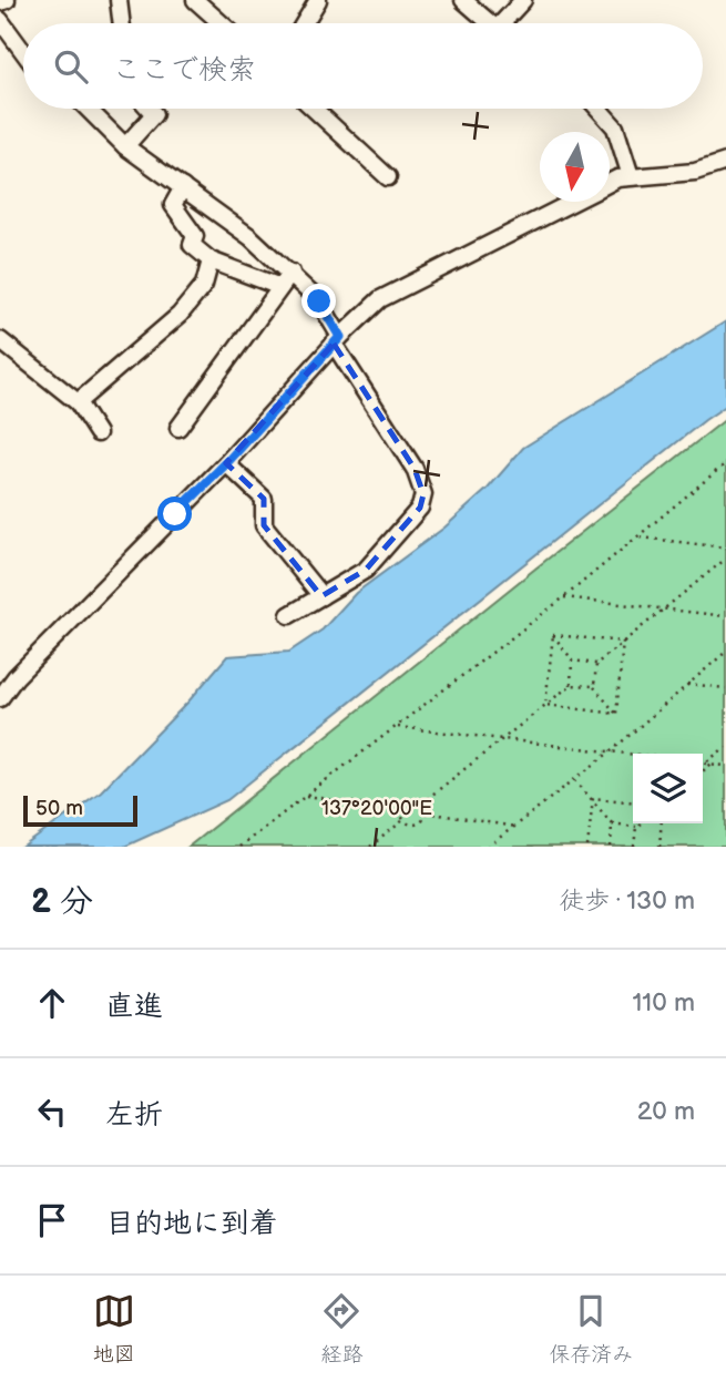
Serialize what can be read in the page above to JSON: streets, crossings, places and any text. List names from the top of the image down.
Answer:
{
  "scale_bar": "50 m",
  "north": "bottom",
  "page": {
    "search": "ここで検索",
    "scale": "50 m",
    "heading": ["2 分", "徒歩 · 130 m"],
    "list": [
      ["直進", "110 m"],
      ["左折", "20 m"],
      "目的地に到着"
    ],
    "nav": ["地図", "経路", "保存済み"]
  },
  "coordinates": ["137°20'00\"E"]
}
